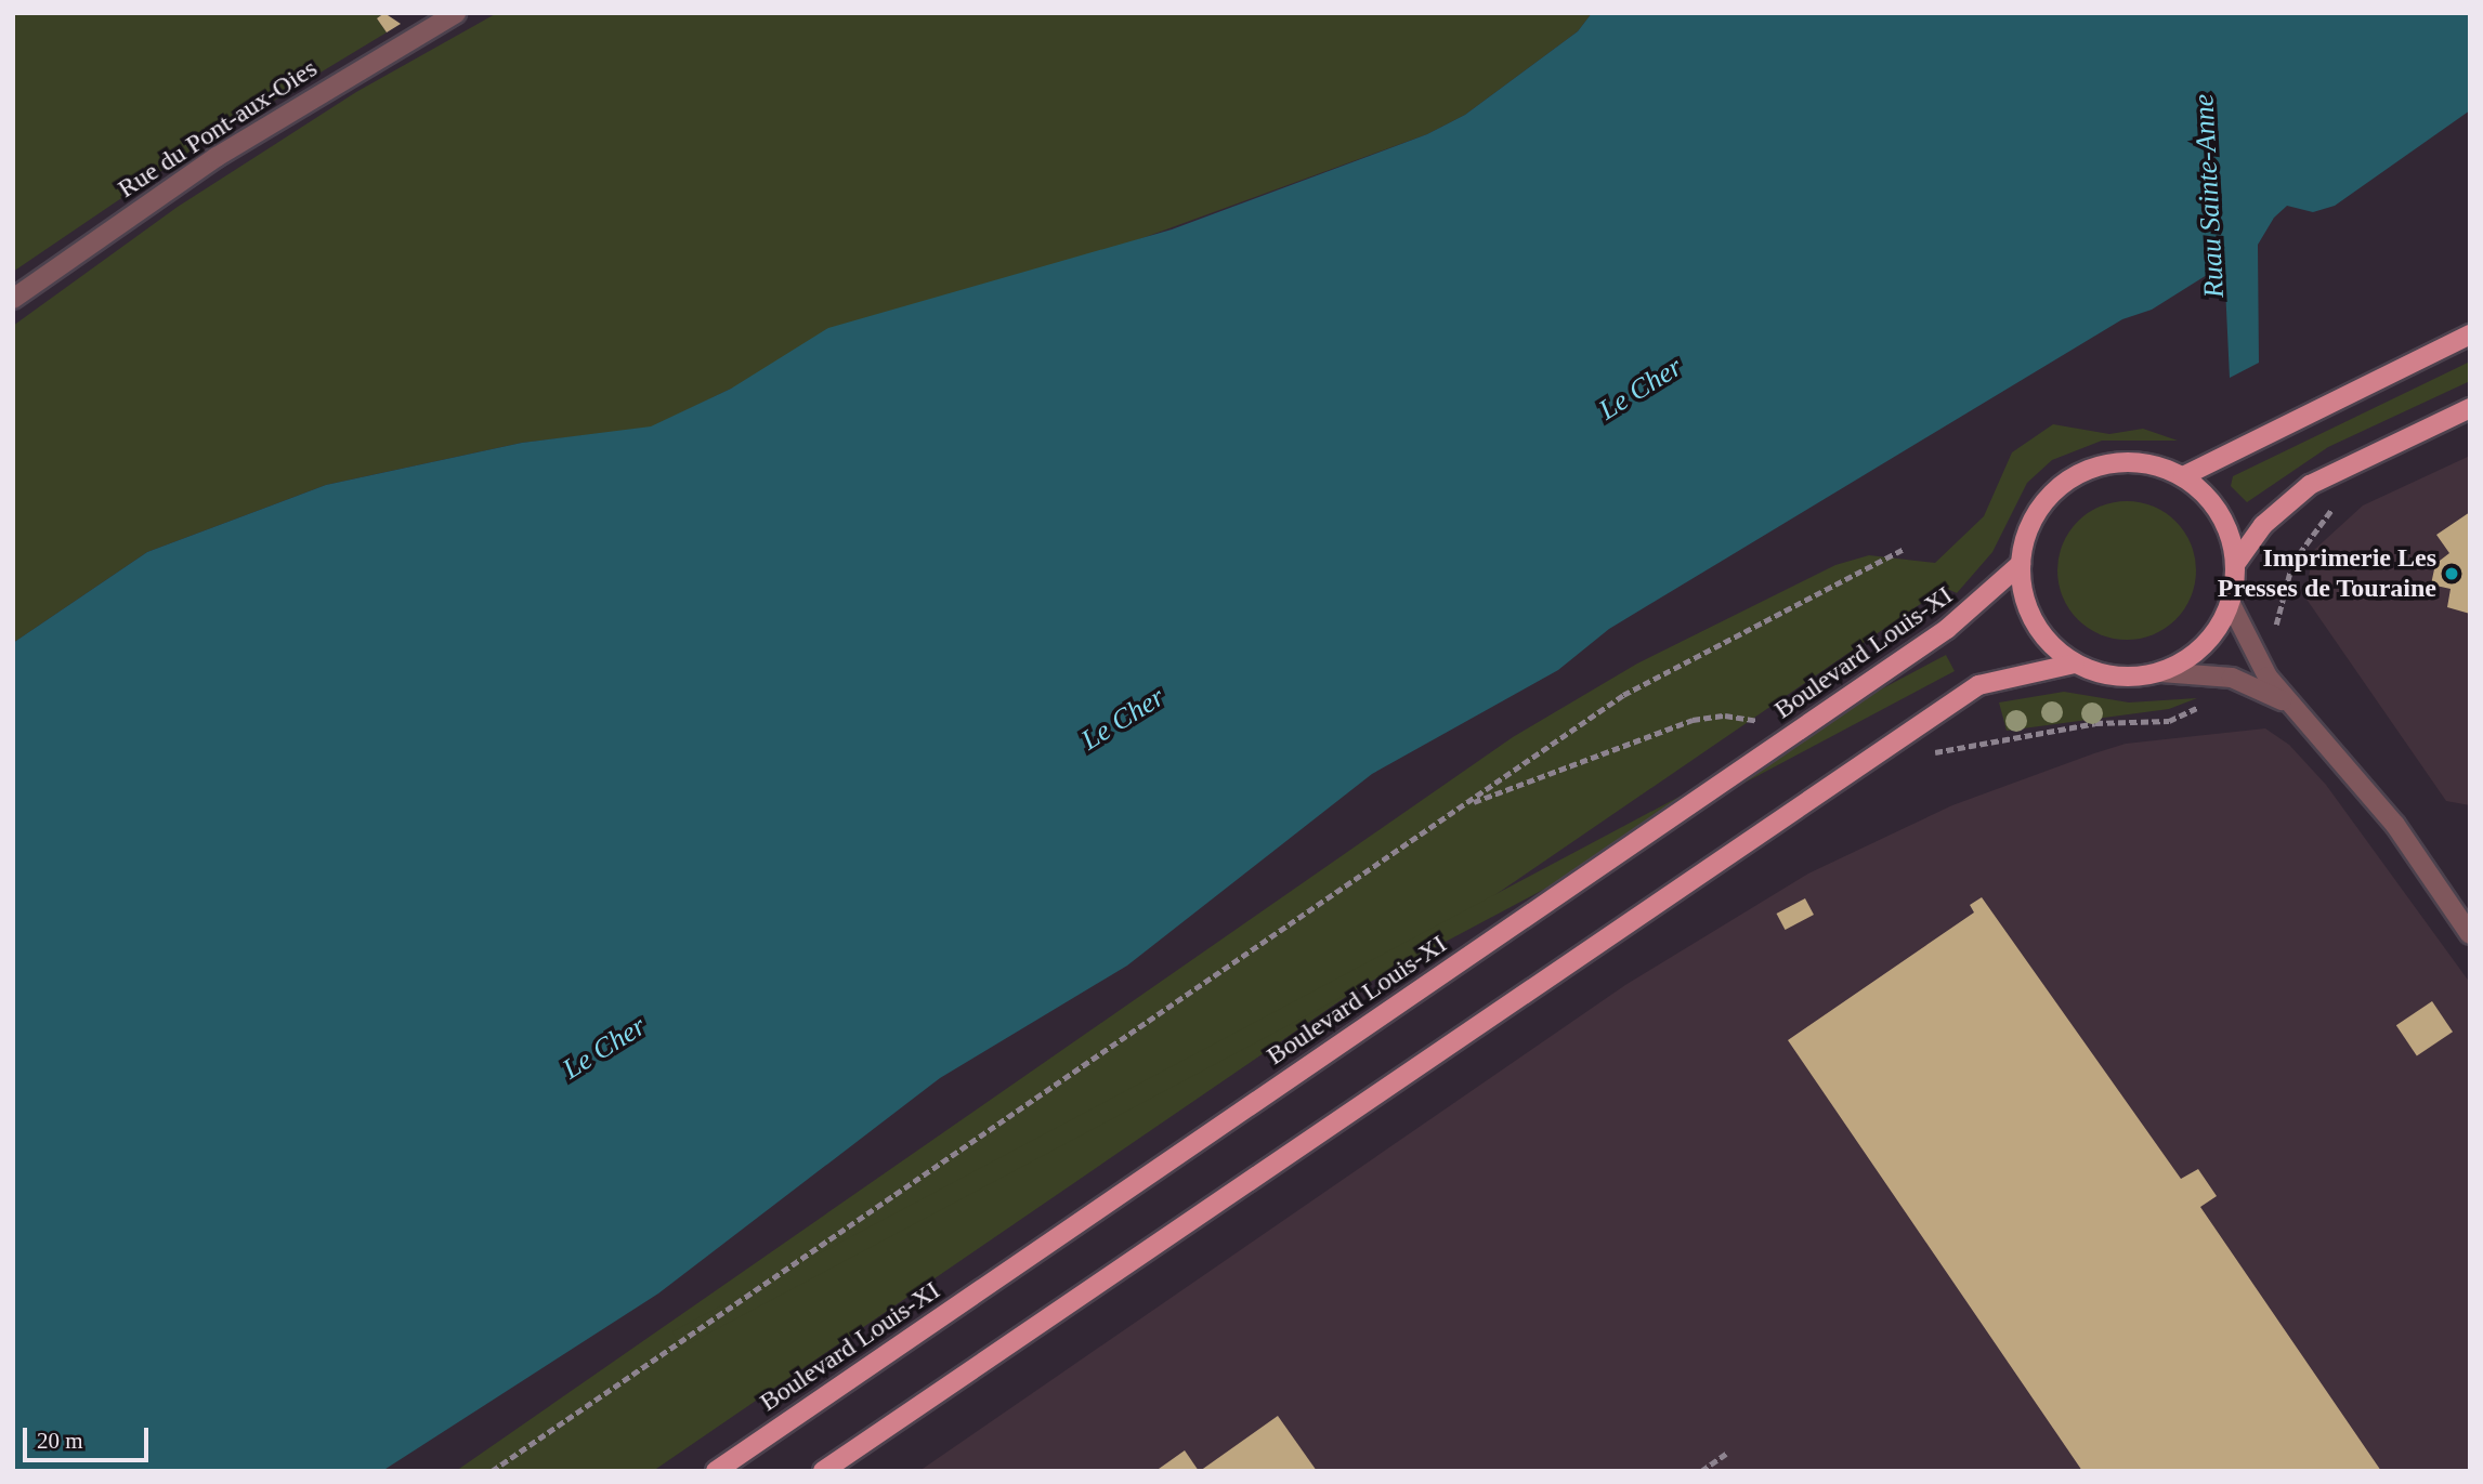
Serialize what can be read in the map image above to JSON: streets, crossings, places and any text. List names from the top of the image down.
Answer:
{
  "streets": {
    "main road": ["Boulevard Louis-XI"],
    "street": ["Rue du Pont-aux-Oies"]
  },
  "water": ["Ruau Sainte-Anne", "Le Cher"],
  "places": ["Imprimerie Les Presses de Touraine"],
  "scale_bar": "20 m"
}
